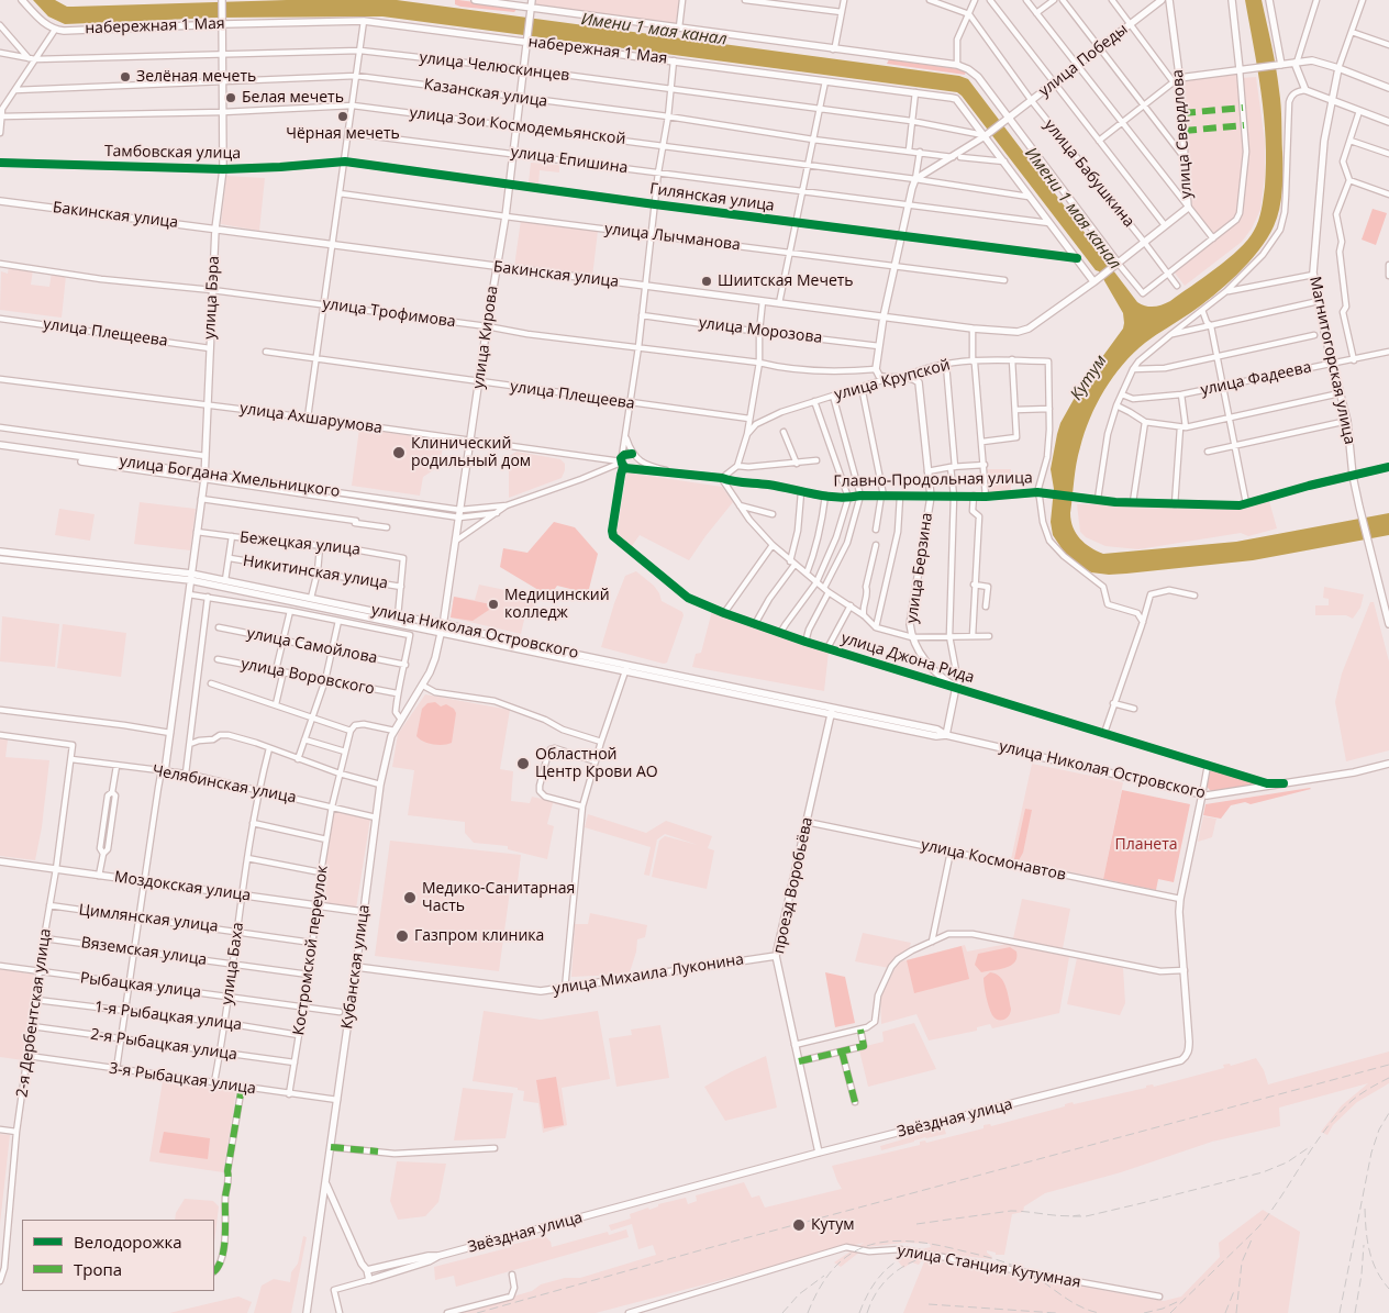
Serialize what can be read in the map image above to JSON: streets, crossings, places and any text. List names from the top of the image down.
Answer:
{
  "streets": {
    "main road": [
      "набережная 1 Мая",
      "улица Победы",
      "улица Свердлова",
      "Бакинская улица",
      "улица Бэра",
      "улица Кирова",
      "Магнитогорская улица",
      "улица Крупской",
      "улица Богдана Хмельницкого",
      "улица Берзина",
      "улица Николая Островского",
      "проезд Воробьёва",
      "Моздокская улица",
      "Кубанская улица",
      "улица Михаила Луконина",
      "Звёздная улица"
    ],
    "street": [
      "улица Челюскинцев",
      "Казанская улица",
      "улица Зои Космодемьянской",
      "Тамбовская улица",
      "улица Епишина",
      "улица Бабушкина",
      "Гилянская улица",
      "улица Лычманова",
      "улица Трофимова",
      "улица Морозова",
      "улица Плещеева",
      "улица Фадеева",
      "улица Ахшарумова",
      "Главно-Продольная улица",
      "Бежецкая улица",
      "Никитинская улица",
      "улица Самойлова",
      "улица Джона Рида",
      "улица Воровского",
      "Челябинская улица",
      "улица Космонавтов",
      "Цимлянская улица",
      "Костромской переулок",
      "Вяземская улица",
      "улица Баха",
      "Рыбацкая улица",
      "2-я Дербентская улица",
      "1-я Рыбацкая улица",
      "2-я Рыбацкая улица",
      "3-я Рыбацкая улица",
      "улица Станция Кутумная"
    ]
  },
  "crossings": [
    ["набережная 1 Мая", "улица Победы"],
    ["набережная 1 Мая", "улица Челюскинцев"],
    ["набережная 1 Мая", "Казанская улица"],
    ["набережная 1 Мая", "улица Зои Космодемьянской"],
    ["набережная 1 Мая", "улица Епишина"],
    ["набережная 1 Мая", "Гилянская улица"],
    ["набережная 1 Мая", "Бакинская улица"],
    ["набережная 1 Мая", "улица Бэра"],
    ["набережная 1 Мая", "улица Кирова"],
    ["улица Победы", "улица Челюскинцев"],
    ["улица Победы", "Казанская улица"],
    ["улица Победы", "улица Зои Космодемьянской"],
    ["улица Победы", "улица Бабушкина"],
    ["улица Челюскинцев", "улица Бэра"],
    ["улица Челюскинцев", "улица Кирова"],
    ["Казанская улица", "улица Бэра"],
    ["Казанская улица", "улица Кирова"],
    ["улица Зои Космодемьянской", "улица Бэра"],
    ["улица Зои Космодемьянской", "улица Кирова"],
    ["улица Свердлова", "улица Бабушкина"],
    ["улица Свердлова", "Бакинская улица"],
    ["Тамбовская улица", "Гилянская улица"],
    ["Тамбовская улица", "улица Бэра"],
    ["улица Епишина", "улица Кирова"],
    ["Гилянская улица", "улица Кирова"],
    ["Бакинская улица", "улица Бэра"],
    ["Бакинская улица", "улица Кирова"],
    ["улица Лычманова", "улица Кирова"],
    ["улица Бэра", "улица Трофимова"],
    ["улица Бэра", "улица Плещеева"],
    ["улица Бэра", "улица Ахшарумова"],
    ["улица Бэра", "улица Богдана Хмельницкого"],
    ["улица Бэра", "Бежецкая улица"],
    ["улица Бэра", "улица Николая Островского"],
    ["улица Бэра", "Челябинская улица"],
    ["улица Трофимова", "улица Кирова"],
    ["улица Плещеева", "улица Кирова"],
    ["улица Кирова", "улица Ахшарумова"],
    ["улица Кирова", "улица Богдана Хмельницкого"],
    ["улица Кирова", "улица Николая Островского"],
    ["улица Кирова", "Кубанская улица"],
    ["Магнитогорская улица", "улица Фадеева"],
    ["Магнитогорская улица", "Главно-Продольная улица"],
    ["улица Крупской", "улица Берзина"],
    ["улица Ахшарумова", "улица Джона Рида"],
    ["Главно-Продольная улица", "улица Берзина"],
    ["Бежецкая улица", "Никитинская улица"],
    ["улица Берзина", "улица Джона Рида"],
    ["улица Николая Островского", "улица Джона Рида"],
    ["улица Николая Островского", "проезд Воробьёва"],
    ["улица Николая Островского", "Кубанская улица"],
    ["улица Николая Островского", "Звёздная улица"],
    ["улица Джона Рида", "Звёздная улица"],
    ["Челябинская улица", "Костромской переулок"],
    ["Челябинская улица", "улица Баха"],
    ["Челябинская улица", "Кубанская улица"],
    ["Челябинская улица", "2-я Дербентская улица"],
    ["улица Космонавтов", "проезд Воробьёва"],
    ["улица Космонавтов", "Звёздная улица"],
    ["проезд Воробьёва", "улица Михаила Луконина"],
    ["проезд Воробьёва", "Звёздная улица"],
    ["Моздокская улица", "Костромской переулок"],
    ["Моздокская улица", "улица Баха"],
    ["Моздокская улица", "Кубанская улица"],
    ["Моздокская улица", "2-я Дербентская улица"],
    ["Цимлянская улица", "Костромской переулок"],
    ["Цимлянская улица", "улица Баха"],
    ["Цимлянская улица", "2-я Дербентская улица"],
    ["Костромской переулок", "Вяземская улица"],
    ["Костромской переулок", "Рыбацкая улица"],
    ["Костромской переулок", "1-я Рыбацкая улица"],
    ["Костромской переулок", "2-я Рыбацкая улица"],
    ["Костромской переулок", "3-я Рыбацкая улица"],
    ["Вяземская улица", "улица Баха"],
    ["Вяземская улица", "2-я Дербентская улица"],
    ["улица Баха", "Рыбацкая улица"],
    ["улица Баха", "1-я Рыбацкая улица"],
    ["улица Баха", "2-я Рыбацкая улица"],
    ["улица Баха", "3-я Рыбацкая улица"],
    ["Кубанская улица", "улица Михаила Луконина"],
    ["Кубанская улица", "3-я Рыбацкая улица"],
    ["Рыбацкая улица", "2-я Дербентская улица"],
    ["2-я Дербентская улица", "1-я Рыбацкая улица"],
    ["2-я Дербентская улица", "2-я Рыбацкая улица"],
    ["2-я Дербентская улица", "3-я Рыбацкая улица"]
  ],
  "water": ["Имени 1 мая канал", "Кутум"],
  "parks": ["Планета"],
  "places": [
    "Зелёная мечеть",
    "Белая мечеть",
    "Чёрная мечеть",
    "Шиитская Мечеть",
    "Клинический родильный дом",
    "Медицинский колледж",
    "Областной Центр Крови АО",
    "Медико-Санитарная Часть",
    "Газпром клиника",
    "Кутум"
  ],
  "legend": ["Велодорожка", "Тропа"]
}
